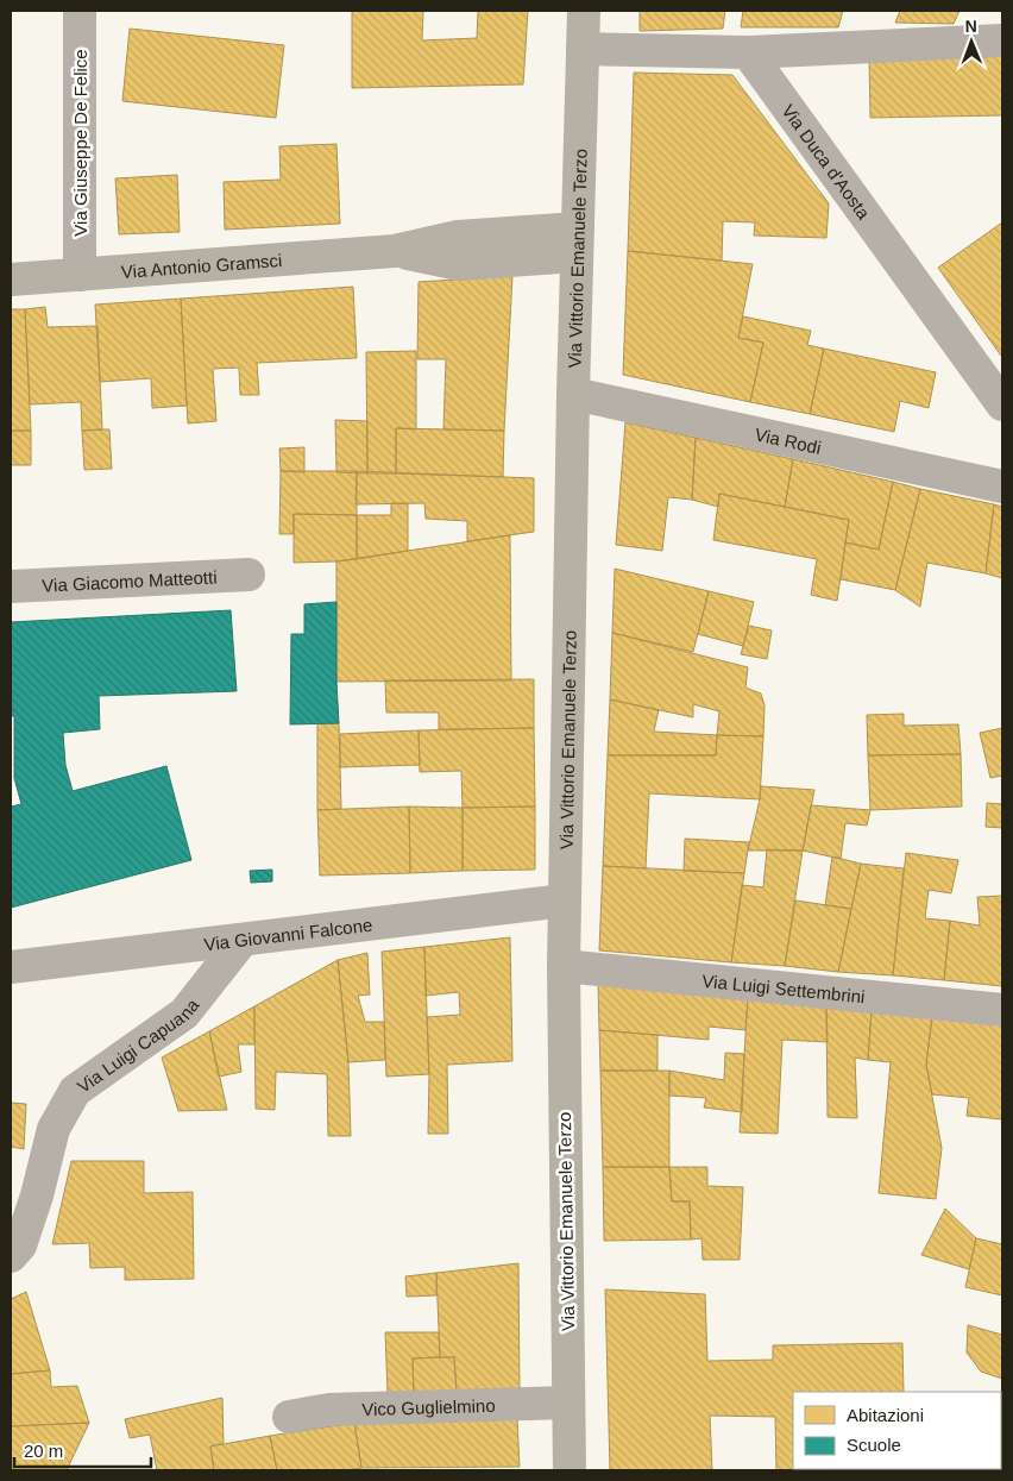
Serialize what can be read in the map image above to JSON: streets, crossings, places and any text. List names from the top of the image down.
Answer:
{
  "streets": {
    "street": [
      "Via Giuseppe De Felice",
      "Via Duca d'Aosta",
      "Via Vittorio Emanuele Terzo",
      "Via Antonio Gramsci",
      "Via Rodi",
      "Via Giacomo Matteotti",
      "Via Giovanni Falcone",
      "Via Luigi Settembrini",
      "Via Luigi Capuana",
      "Vico Guglielmino"
    ]
  },
  "crossings": [
    ["Via Giuseppe De Felice", "Via Antonio Gramsci"],
    ["Via Vittorio Emanuele Terzo", "Via Antonio Gramsci"],
    ["Via Vittorio Emanuele Terzo", "Via Rodi"],
    ["Via Vittorio Emanuele Terzo", "Via Giovanni Falcone"],
    ["Via Vittorio Emanuele Terzo", "Via Luigi Settembrini"],
    ["Via Vittorio Emanuele Terzo", "Vico Guglielmino"],
    ["Via Giovanni Falcone", "Via Luigi Capuana"]
  ],
  "legend": ["Abitazioni", "Scuole"],
  "scale_bar": "20 m",
  "north": "top"
}
